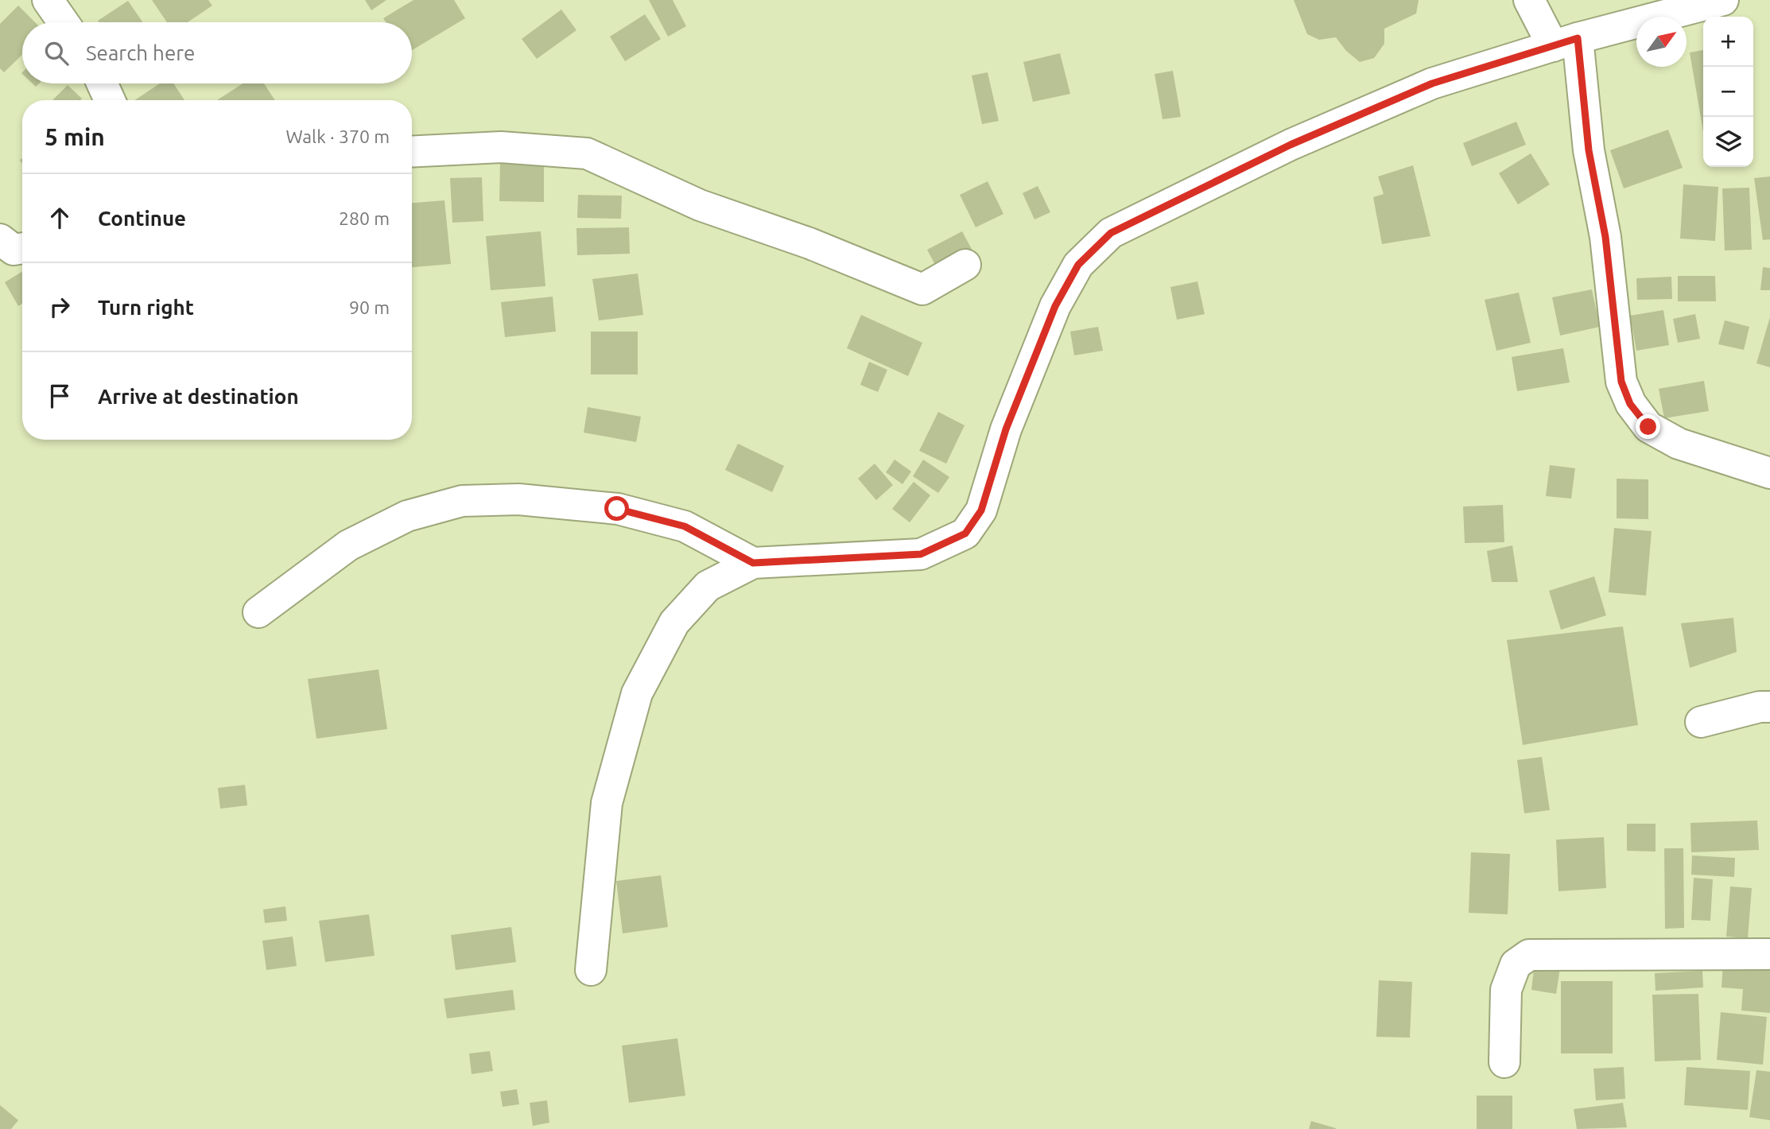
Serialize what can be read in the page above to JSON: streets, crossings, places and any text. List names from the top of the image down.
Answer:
{
  "north": "top right",
  "page": {
    "map_buttons": ["+", "−"],
    "search": "Search here",
    "heading": ["5 min", "Walk · 370 m"],
    "list": [
      ["Continue", "280 m"],
      ["Turn right", "90 m"],
      "Arrive at destination"
    ]
  }
}
